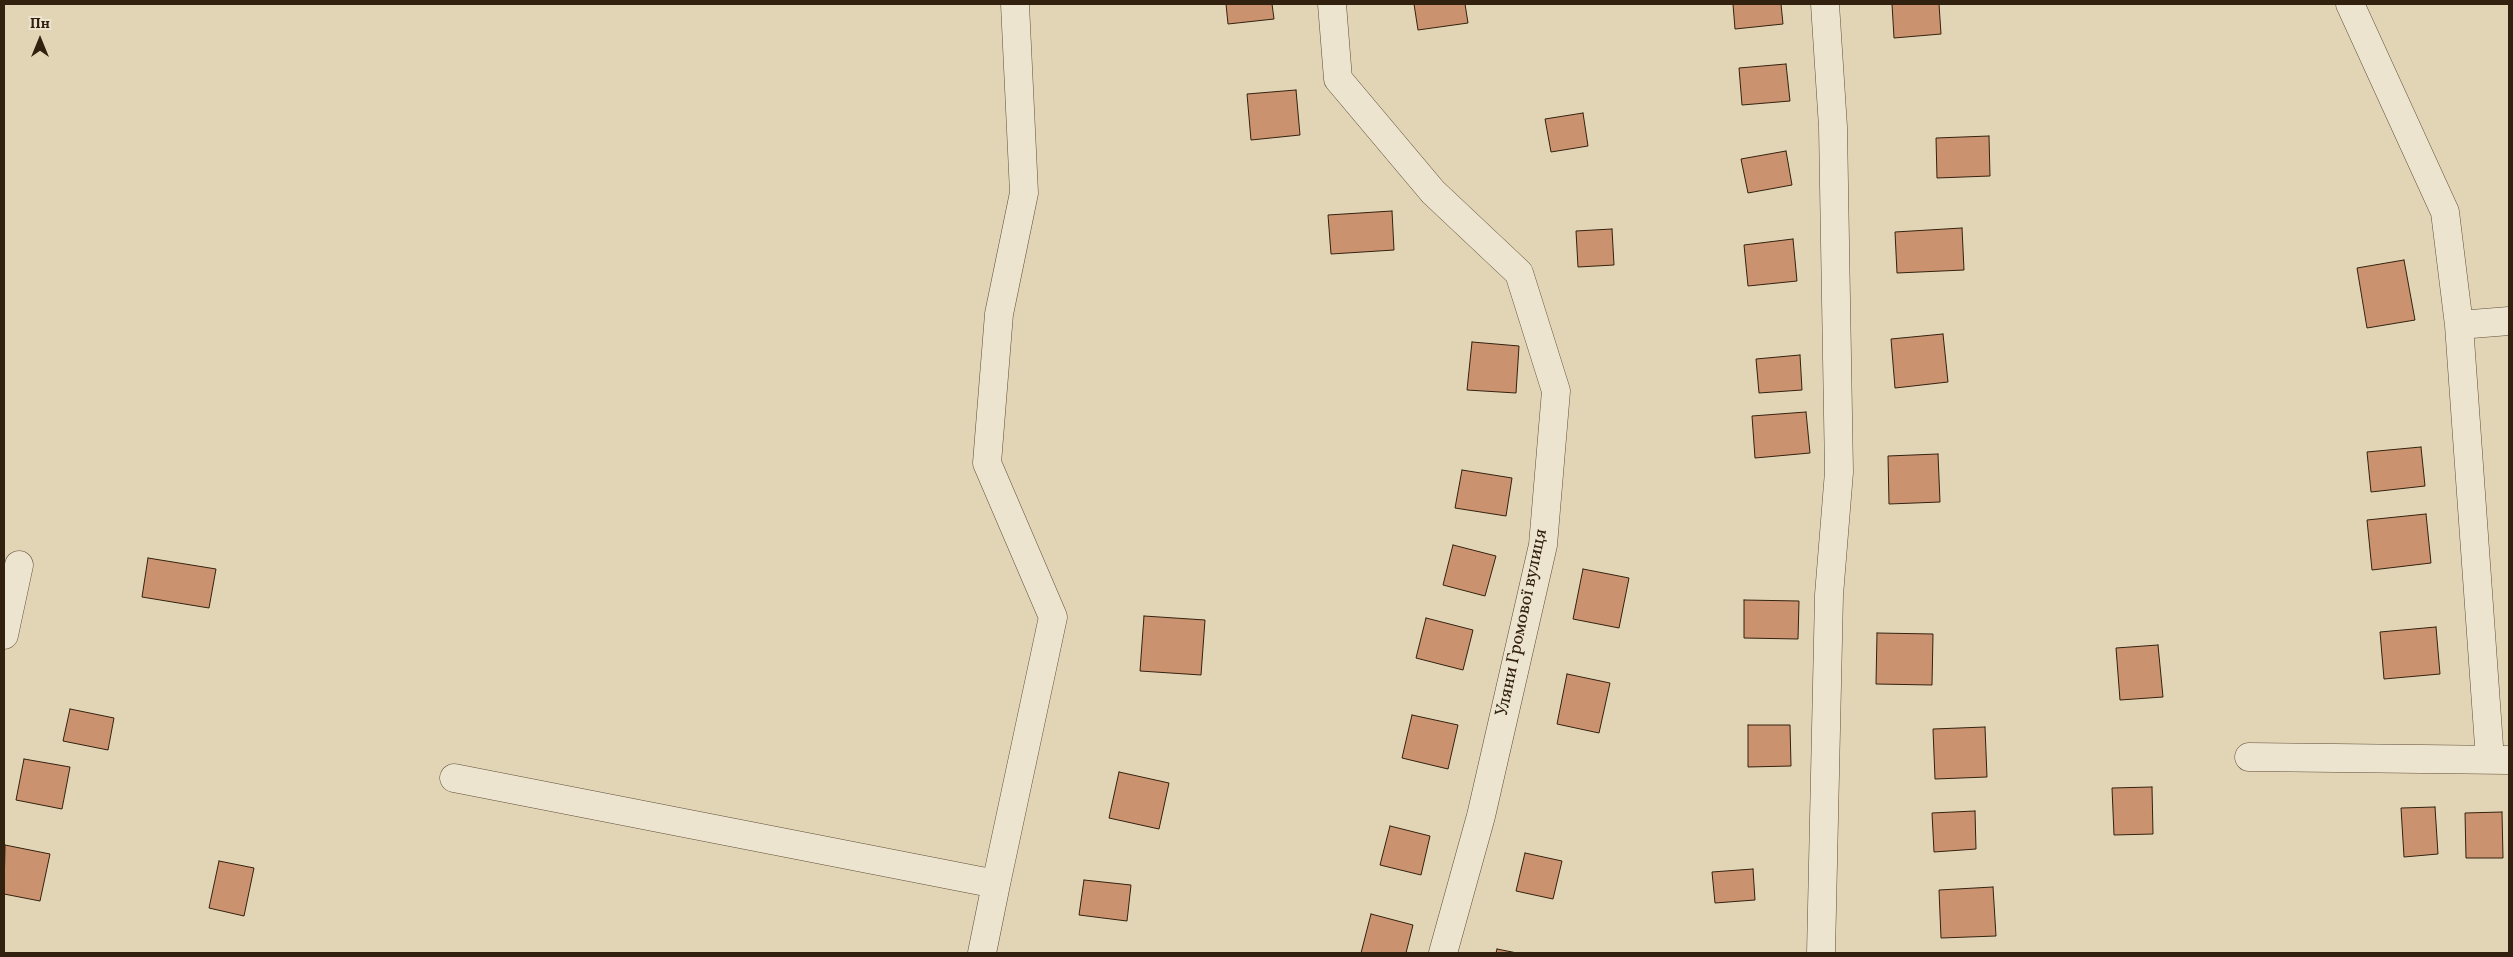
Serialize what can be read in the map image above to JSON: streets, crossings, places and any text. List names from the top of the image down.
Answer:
{
  "streets": {
    "street": ["Уляни Громової вулиця"]
  },
  "north": "top"
}
